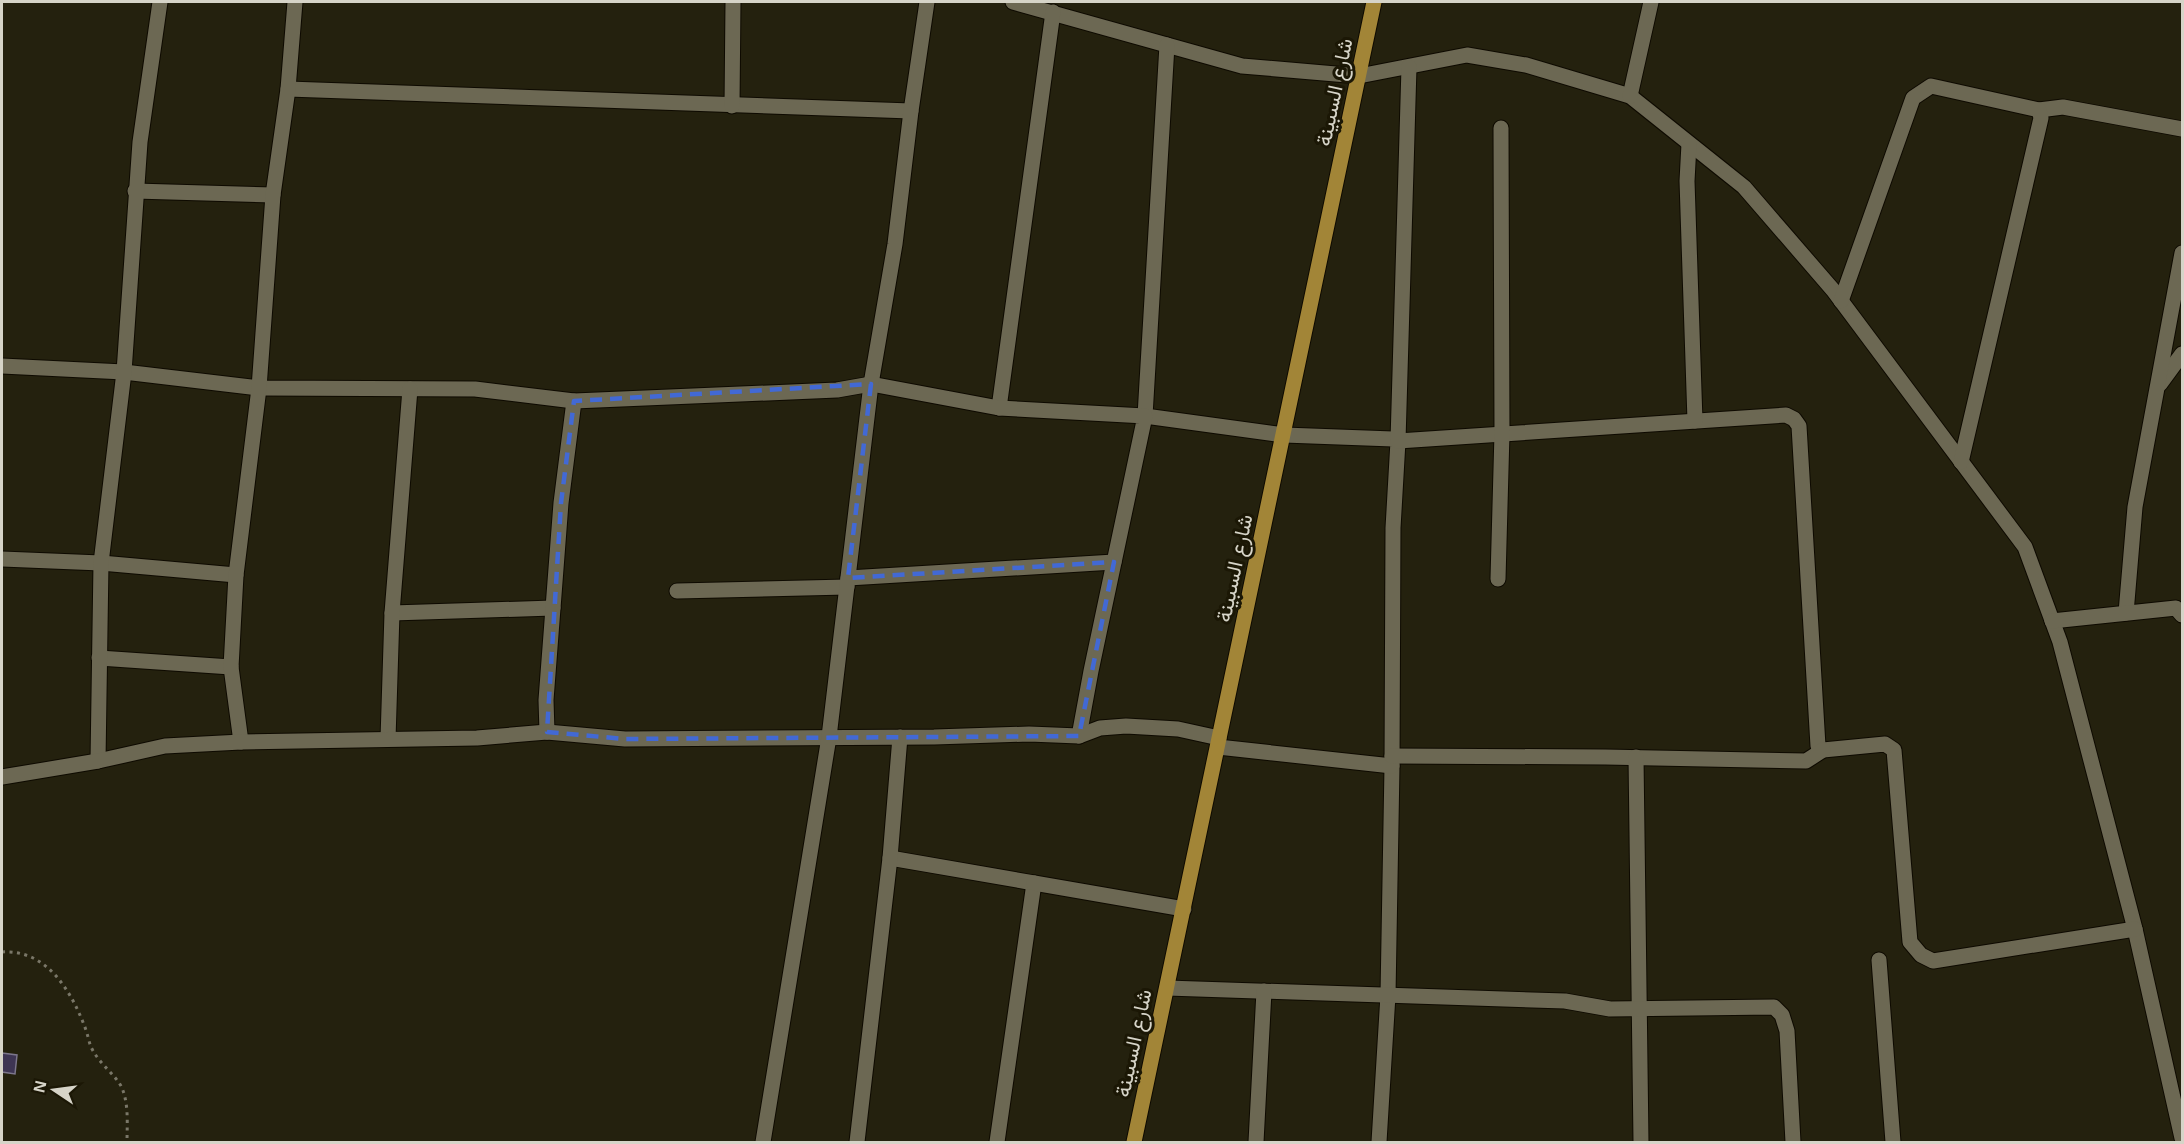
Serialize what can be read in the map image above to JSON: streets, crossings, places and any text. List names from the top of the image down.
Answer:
{
  "streets": {
    "main road": ["شارع السبينة"]
  },
  "north": "left"
}
